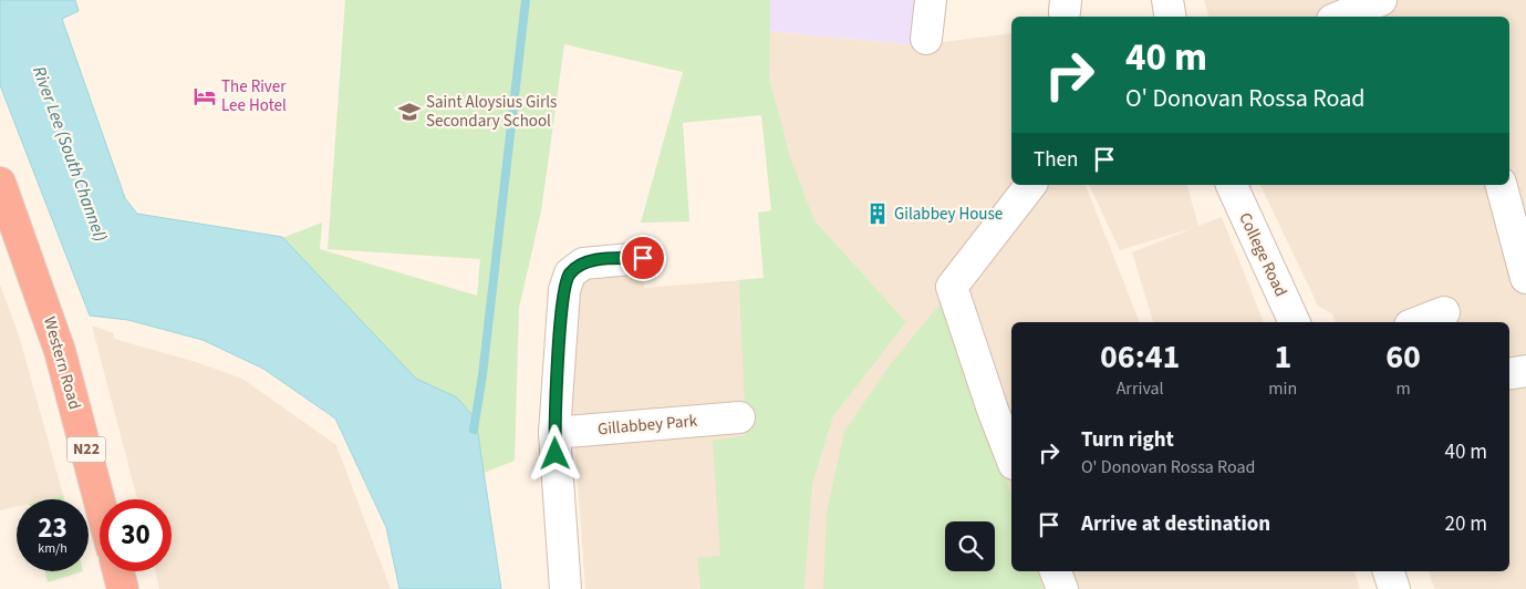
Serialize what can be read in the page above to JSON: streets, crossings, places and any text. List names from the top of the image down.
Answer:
{
  "streets": {
    "highway": ["Western Road", "N22"],
    "street": ["College Road", "Gillabbey Park"]
  },
  "water": ["River Lee (South Channel)"],
  "places": {
    "hotel": ["The River Lee Hotel"],
    "school or university": ["Saint Aloysius Girls Secondary School"],
    "building": ["Gilabbey House"]
  },
  "page": {
    "turn": ["40 m", "O' Donovan Rossa Road"],
    "then": "Then",
    "eta": [
      "06:41",
      "Arrival",
      "1",
      "min",
      "60",
      "m"
    ],
    "list": [
      {
        "name": "Turn right",
        "note": "O' Donovan Rossa Road",
        "value": "40 m"
      },
      {
        "name": "Arrive at destination",
        "value": "20 m"
      }
    ],
    "speed": "23 km/h",
    "limit": "30"
  }
}
